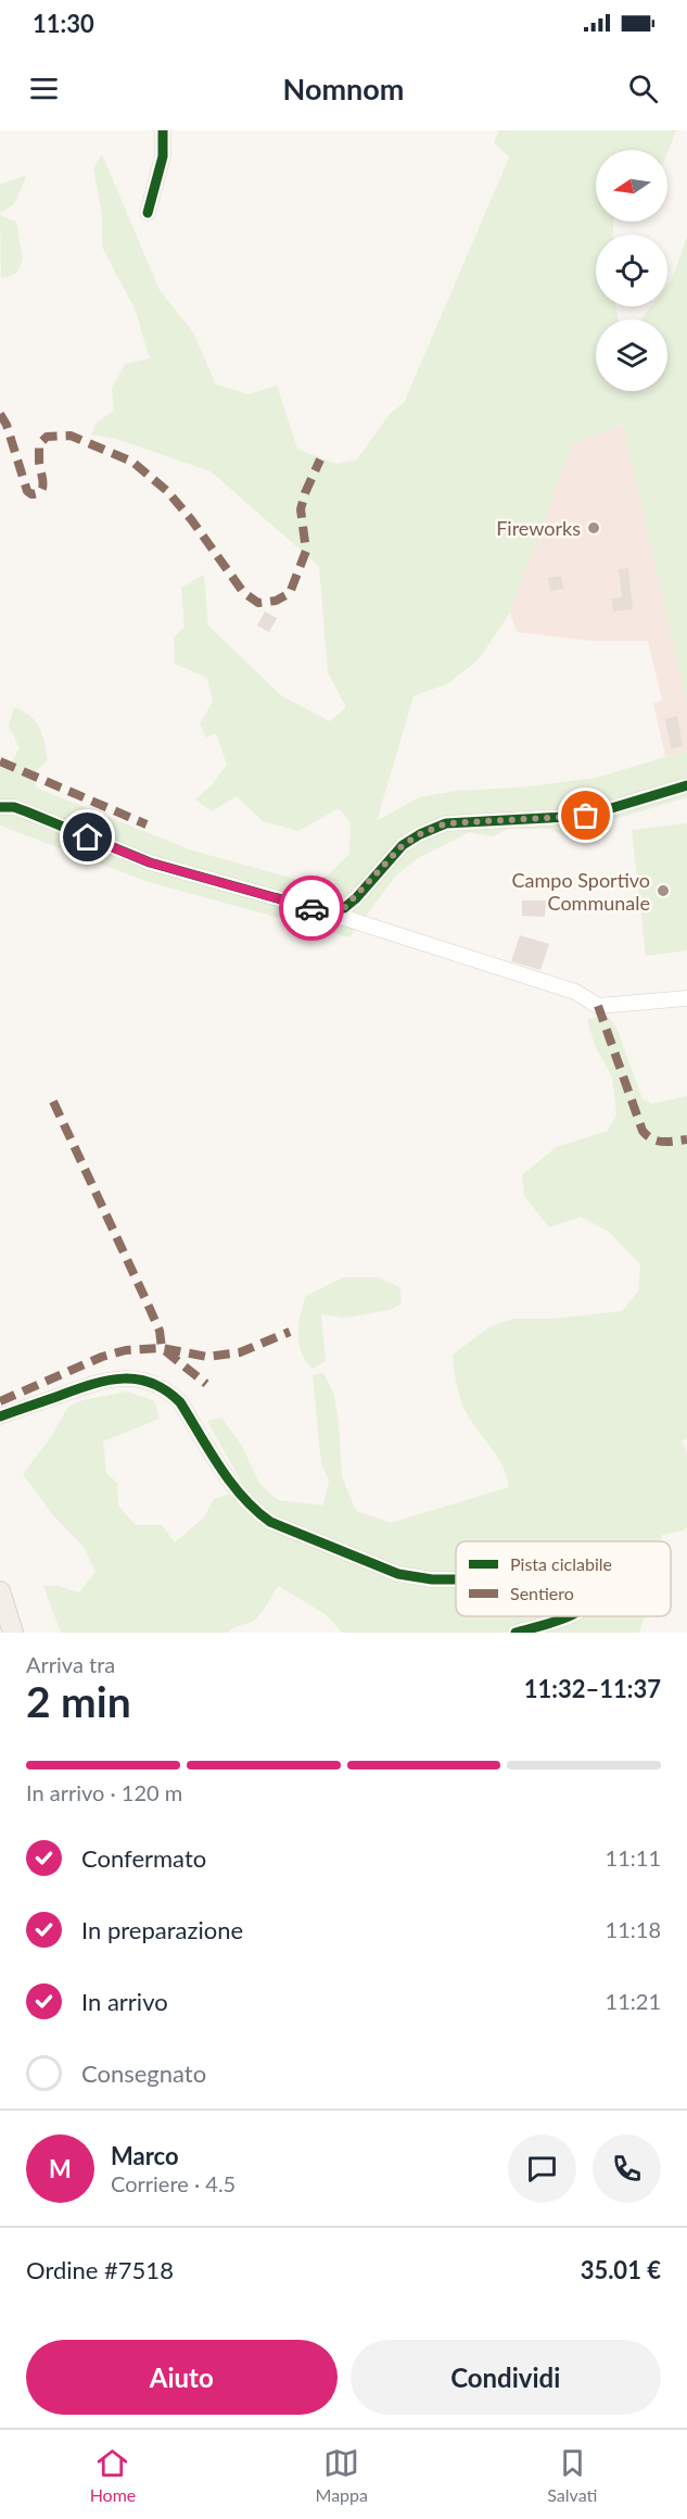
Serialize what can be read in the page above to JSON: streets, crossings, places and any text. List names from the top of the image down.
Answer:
{
  "places": ["Fireworks", "Campo Sportivo Communale"],
  "legend": ["Pista ciclabile", "Sentiero"],
  "north": "left",
  "page": {
    "status": "11:30",
    "header": "Nomnom",
    "heading": ["2 min", "Arriva tra", "11:32–11:37"],
    "panel": [
      "Marco",
      "Corriere · 4.5",
      "Ordine #7518",
      "35.01 €"
    ],
    "bar": "In arrivo · 120 m",
    "list": [
      ["Confermato", "11:11"],
      ["In preparazione", "11:18"],
      ["In arrivo", "11:21"],
      "Consegnato"
    ],
    "round": "M",
    "buttons": ["Aiuto", "Condividi"],
    "tabs": ["Home", "Mappa", "Salvati"]
  }
}
